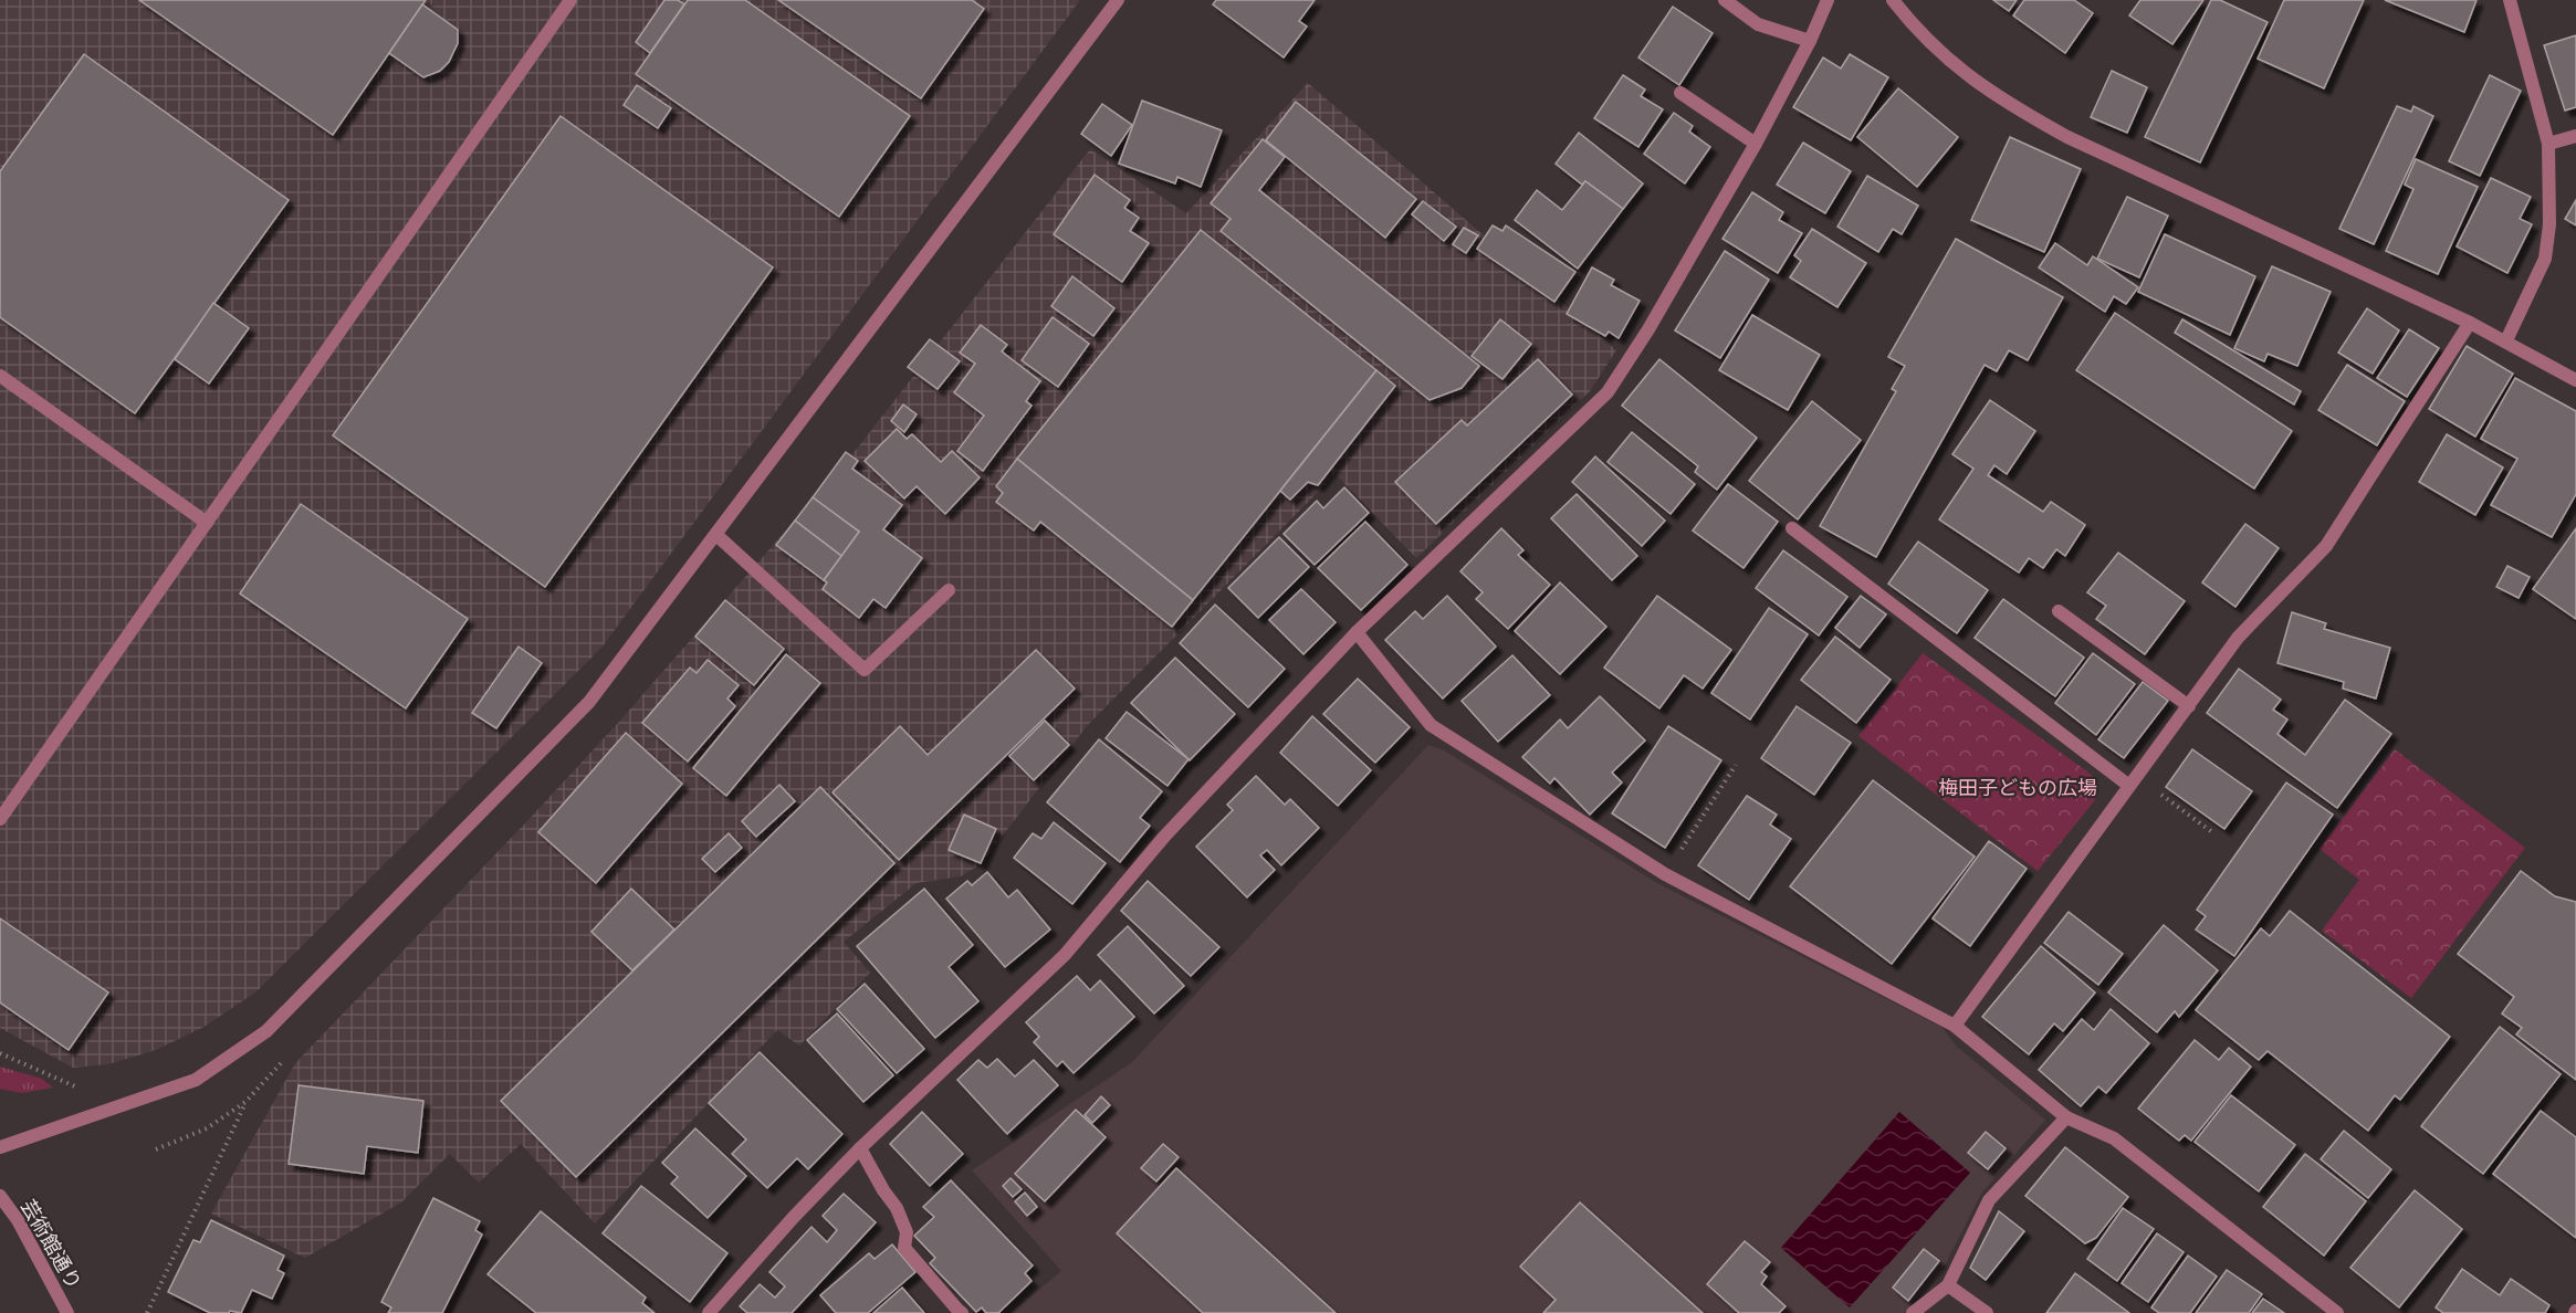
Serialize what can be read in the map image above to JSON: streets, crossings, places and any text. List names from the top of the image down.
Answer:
{
  "streets": {
    "street": ["芸術館通り"]
  },
  "parks": ["梅田子どもの広場"]
}
